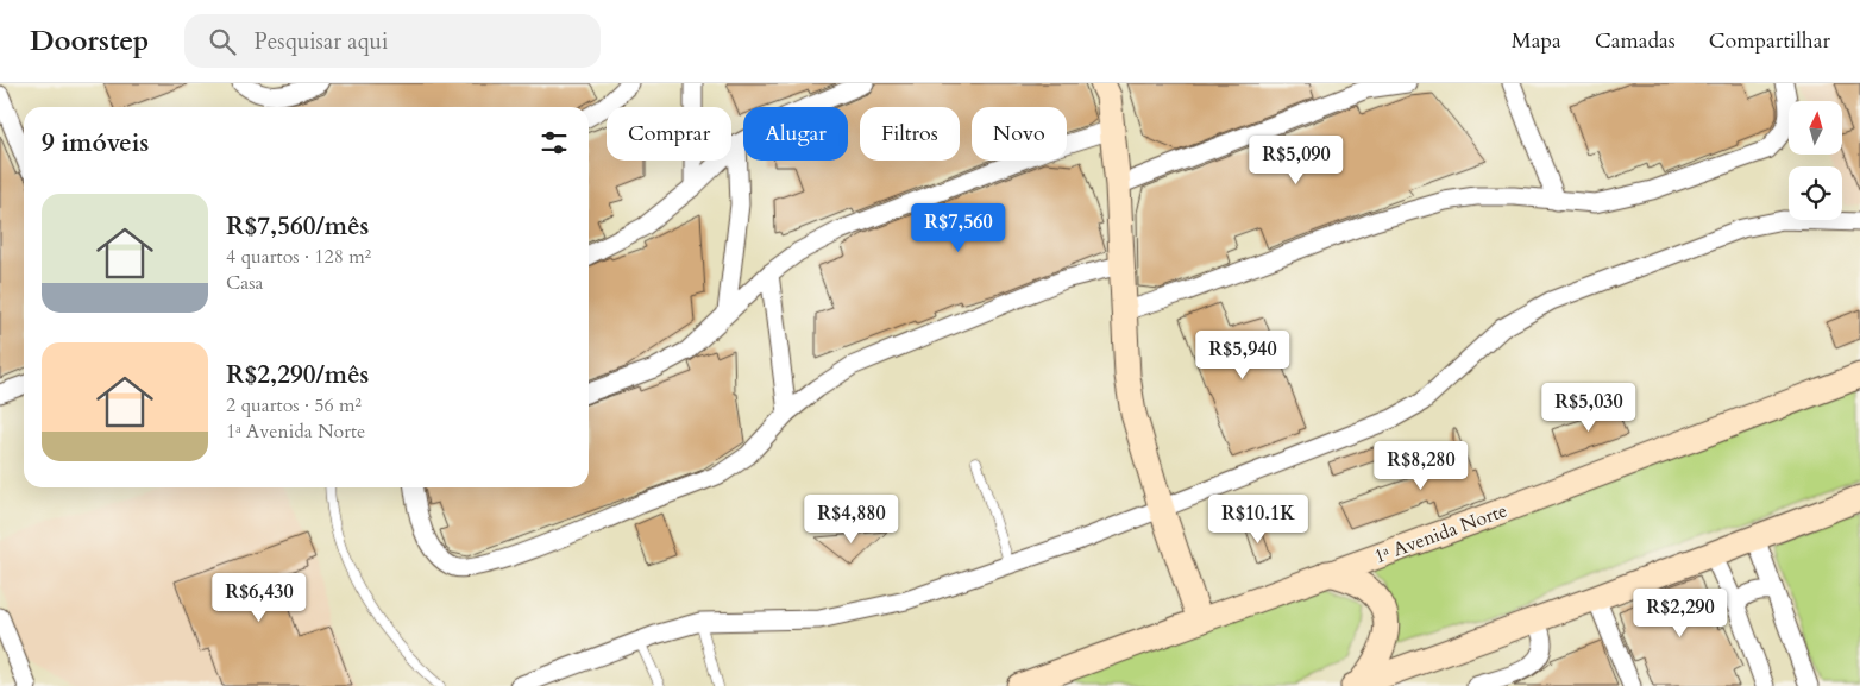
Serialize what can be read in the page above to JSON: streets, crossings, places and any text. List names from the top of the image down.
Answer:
{
  "streets": {
    "main road": ["1ᵃ Avenida Norte"]
  },
  "north": "top",
  "page": {
    "header": "Doorstep",
    "search": "Pesquisar aqui",
    "nav": ["Mapa", "Camadas", "Compartilhar"],
    "chip": [
      "Comprar",
      "Alugar",
      "Filtros",
      "Novo"
    ],
    "heading": "9 imóveis",
    "price": [
      "R$5,090",
      "R$7,560",
      "R$5,940",
      "R$5,030",
      "R$8,280",
      "R$4,880",
      "R$10.1K",
      "R$6,430",
      "R$2,290"
    ],
    "list": [
      {
        "name": "R$7,560/mês",
        "note": "4 quartos · 128 m² · Casa"
      },
      {
        "name": "R$2,290/mês",
        "note": "2 quartos · 56 m² · 1ᵃ Avenida Norte"
      }
    ]
  }
}
